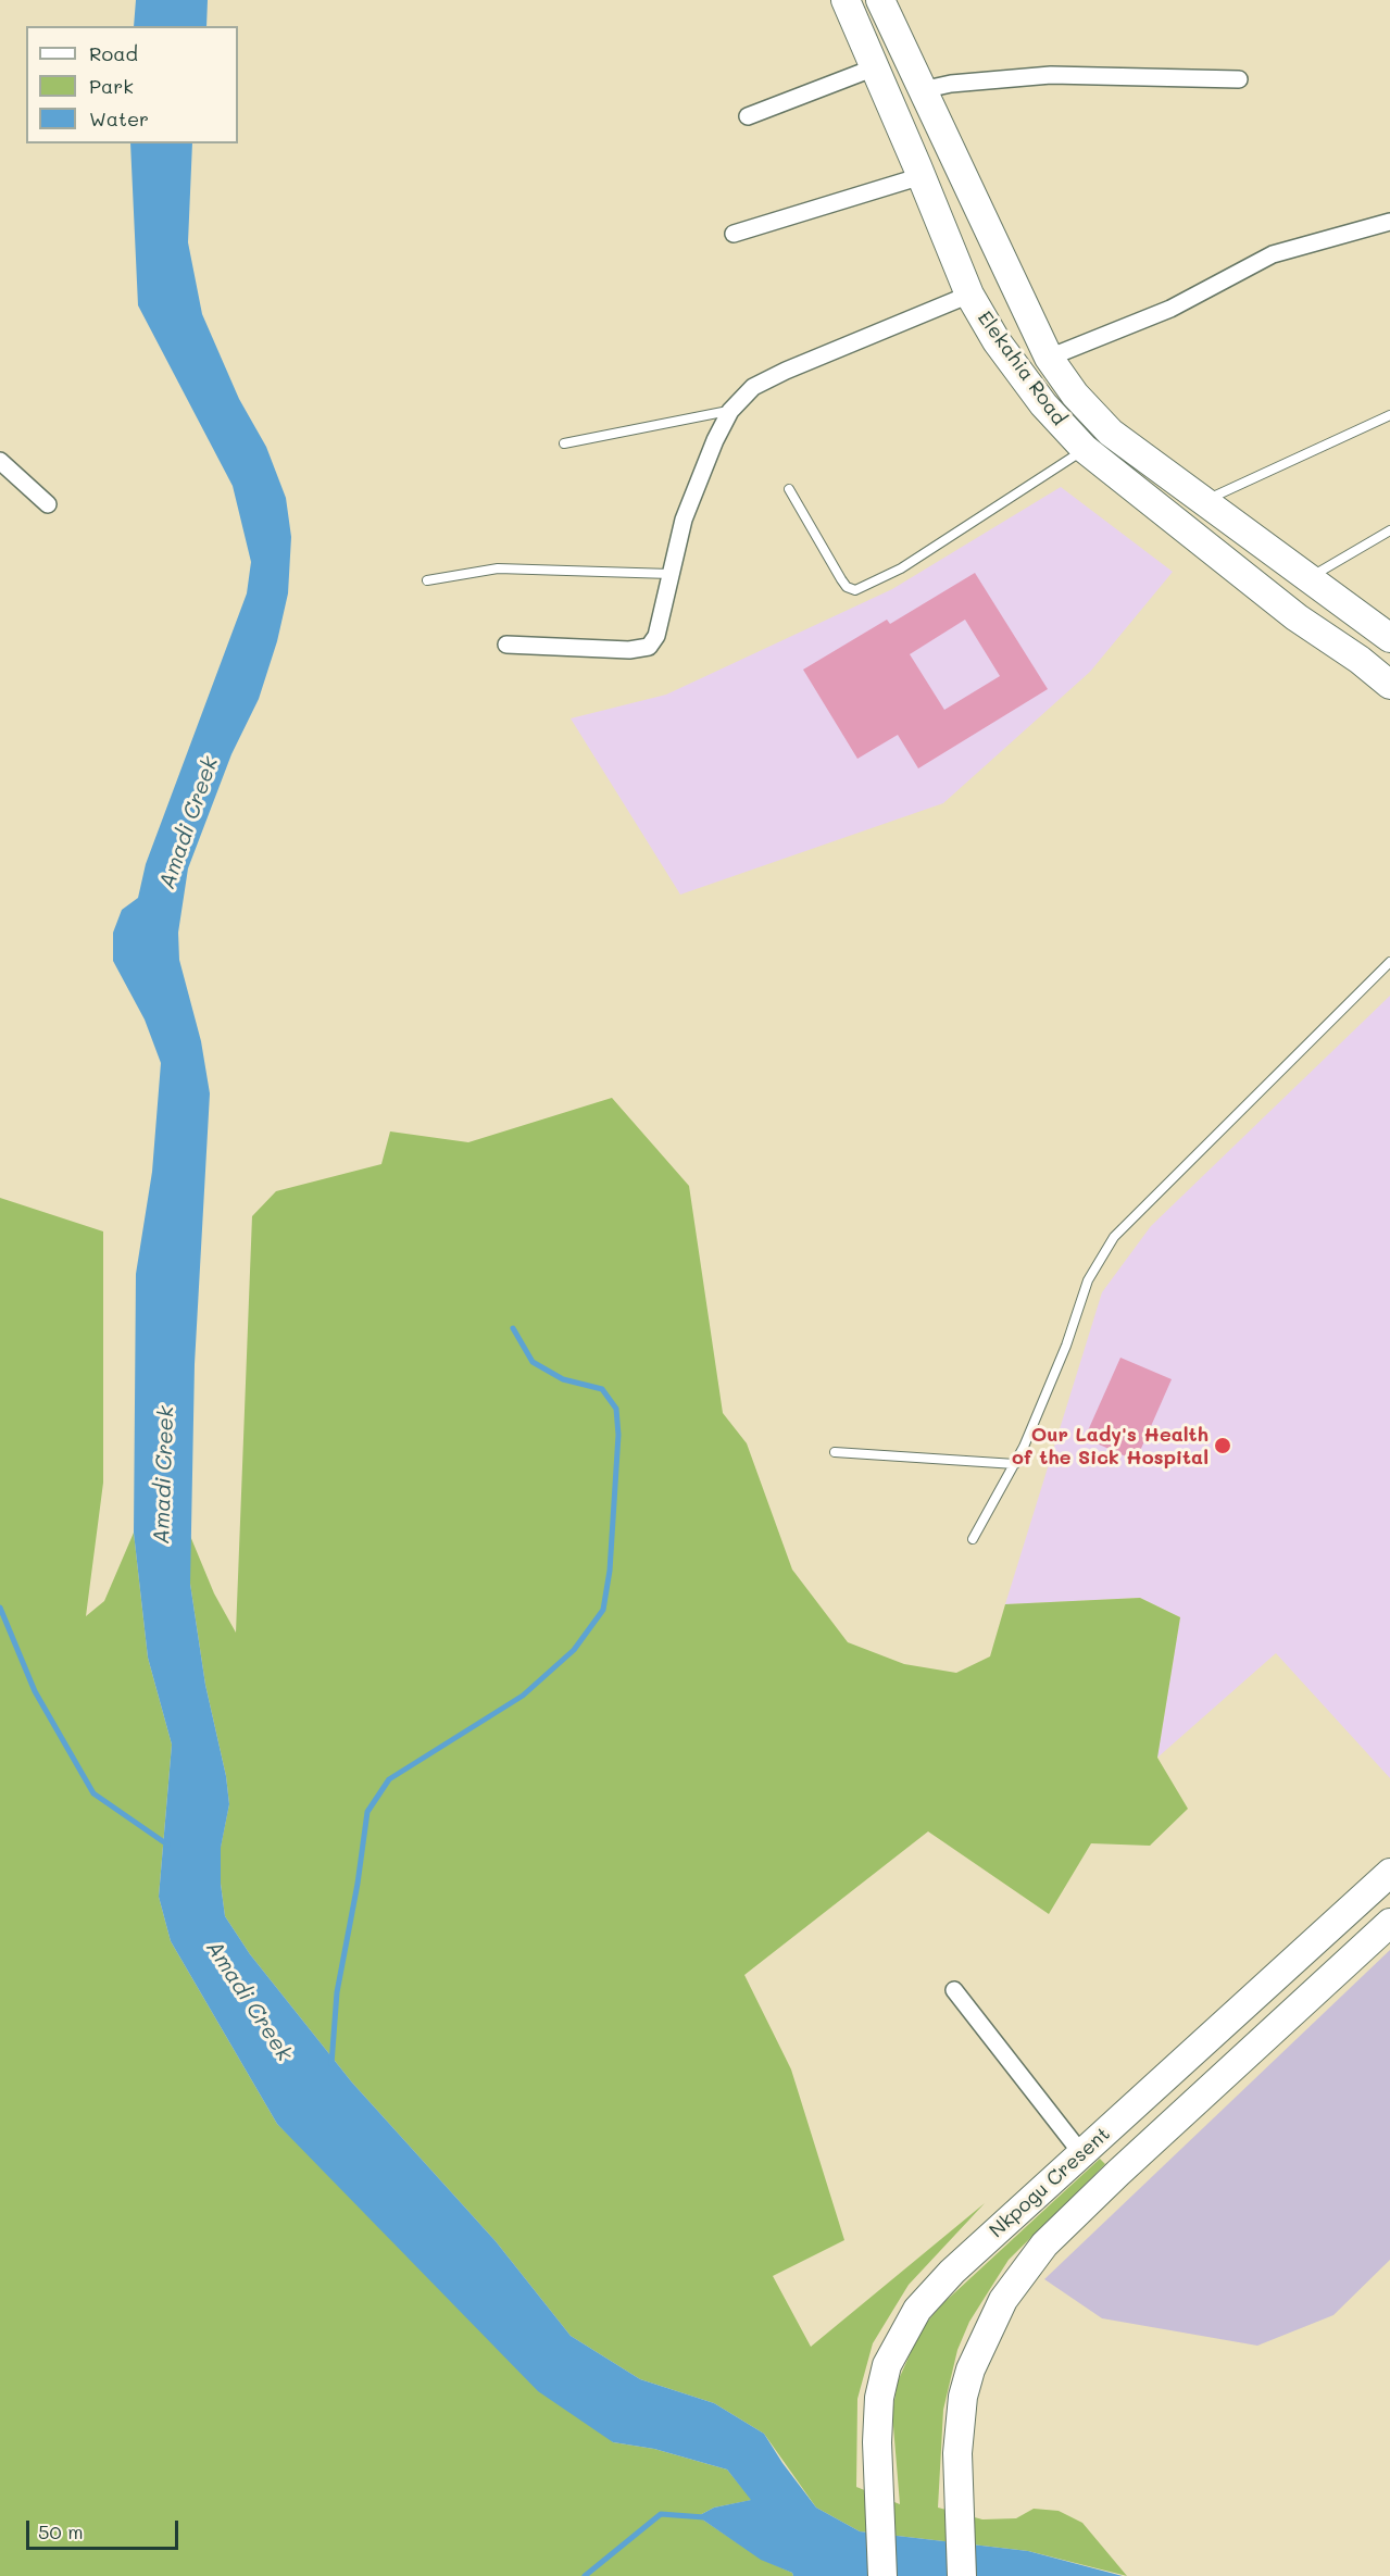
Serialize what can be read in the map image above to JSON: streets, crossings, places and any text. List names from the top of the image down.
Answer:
{
  "streets": {
    "main road": ["Elekahia Road", "Nkpogu Cresent"]
  },
  "water": ["Amadi Creek"],
  "places": ["Our Lady's Health of the Sick Hospital"],
  "legend": ["Road", "Park", "Water"],
  "scale_bar": "50 m"
}
